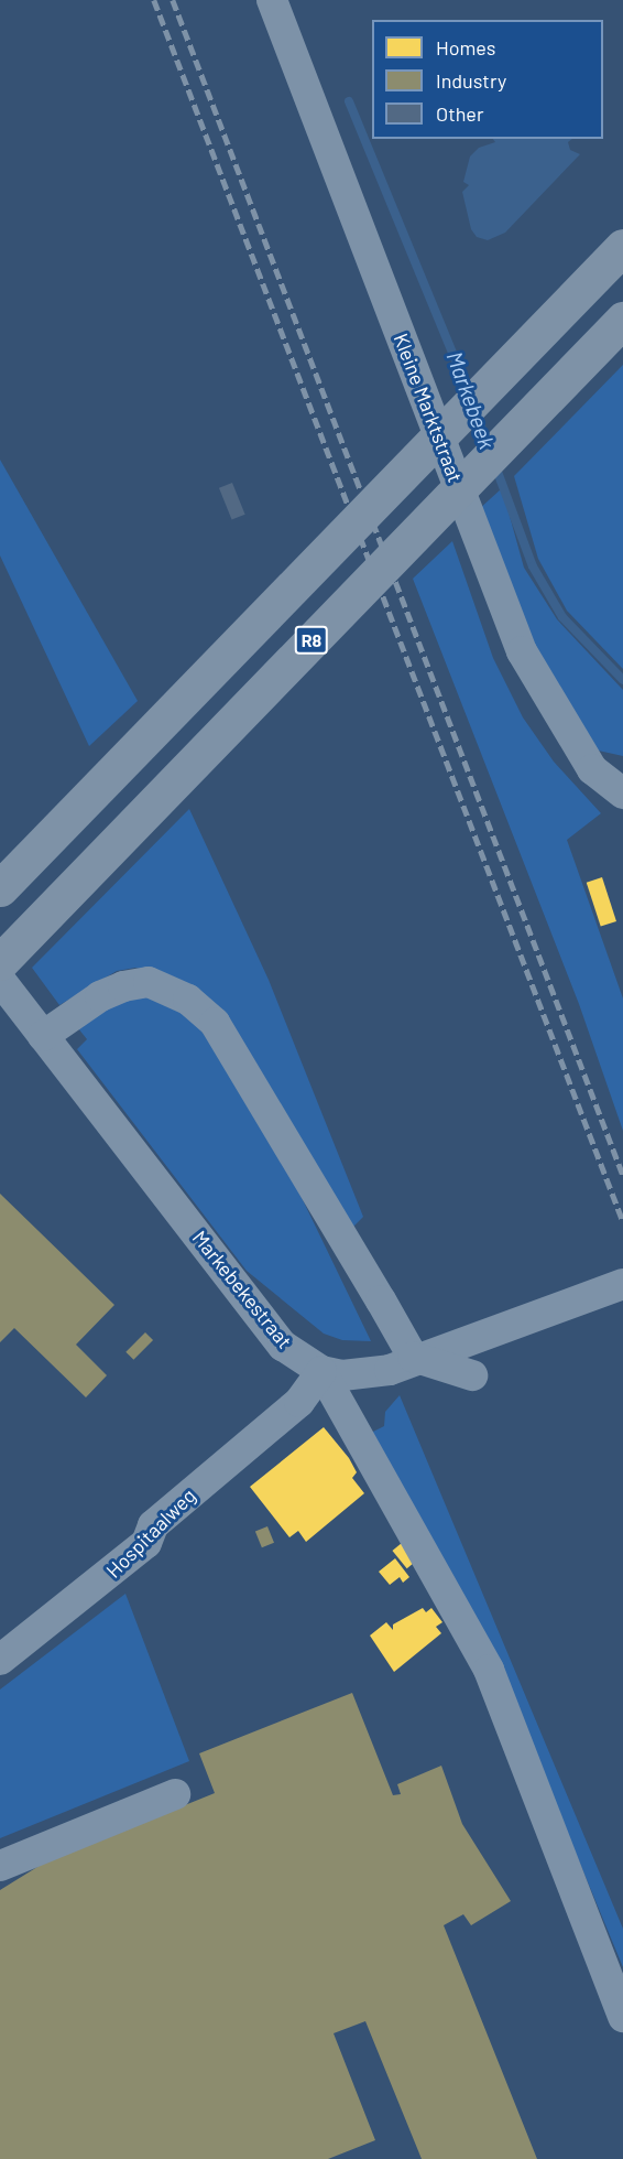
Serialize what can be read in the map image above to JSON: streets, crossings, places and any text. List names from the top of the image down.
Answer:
{
  "streets": {
    "highway": ["R8"],
    "street": ["Kleine Marktstraat", "Markebekestraat", "Hospitaalweg"]
  },
  "crossings": [
    ["Markebekestraat", "Hospitaalweg"]
  ],
  "water": ["Markebeek"],
  "legend": ["Homes", "Industry", "Other"]
}
